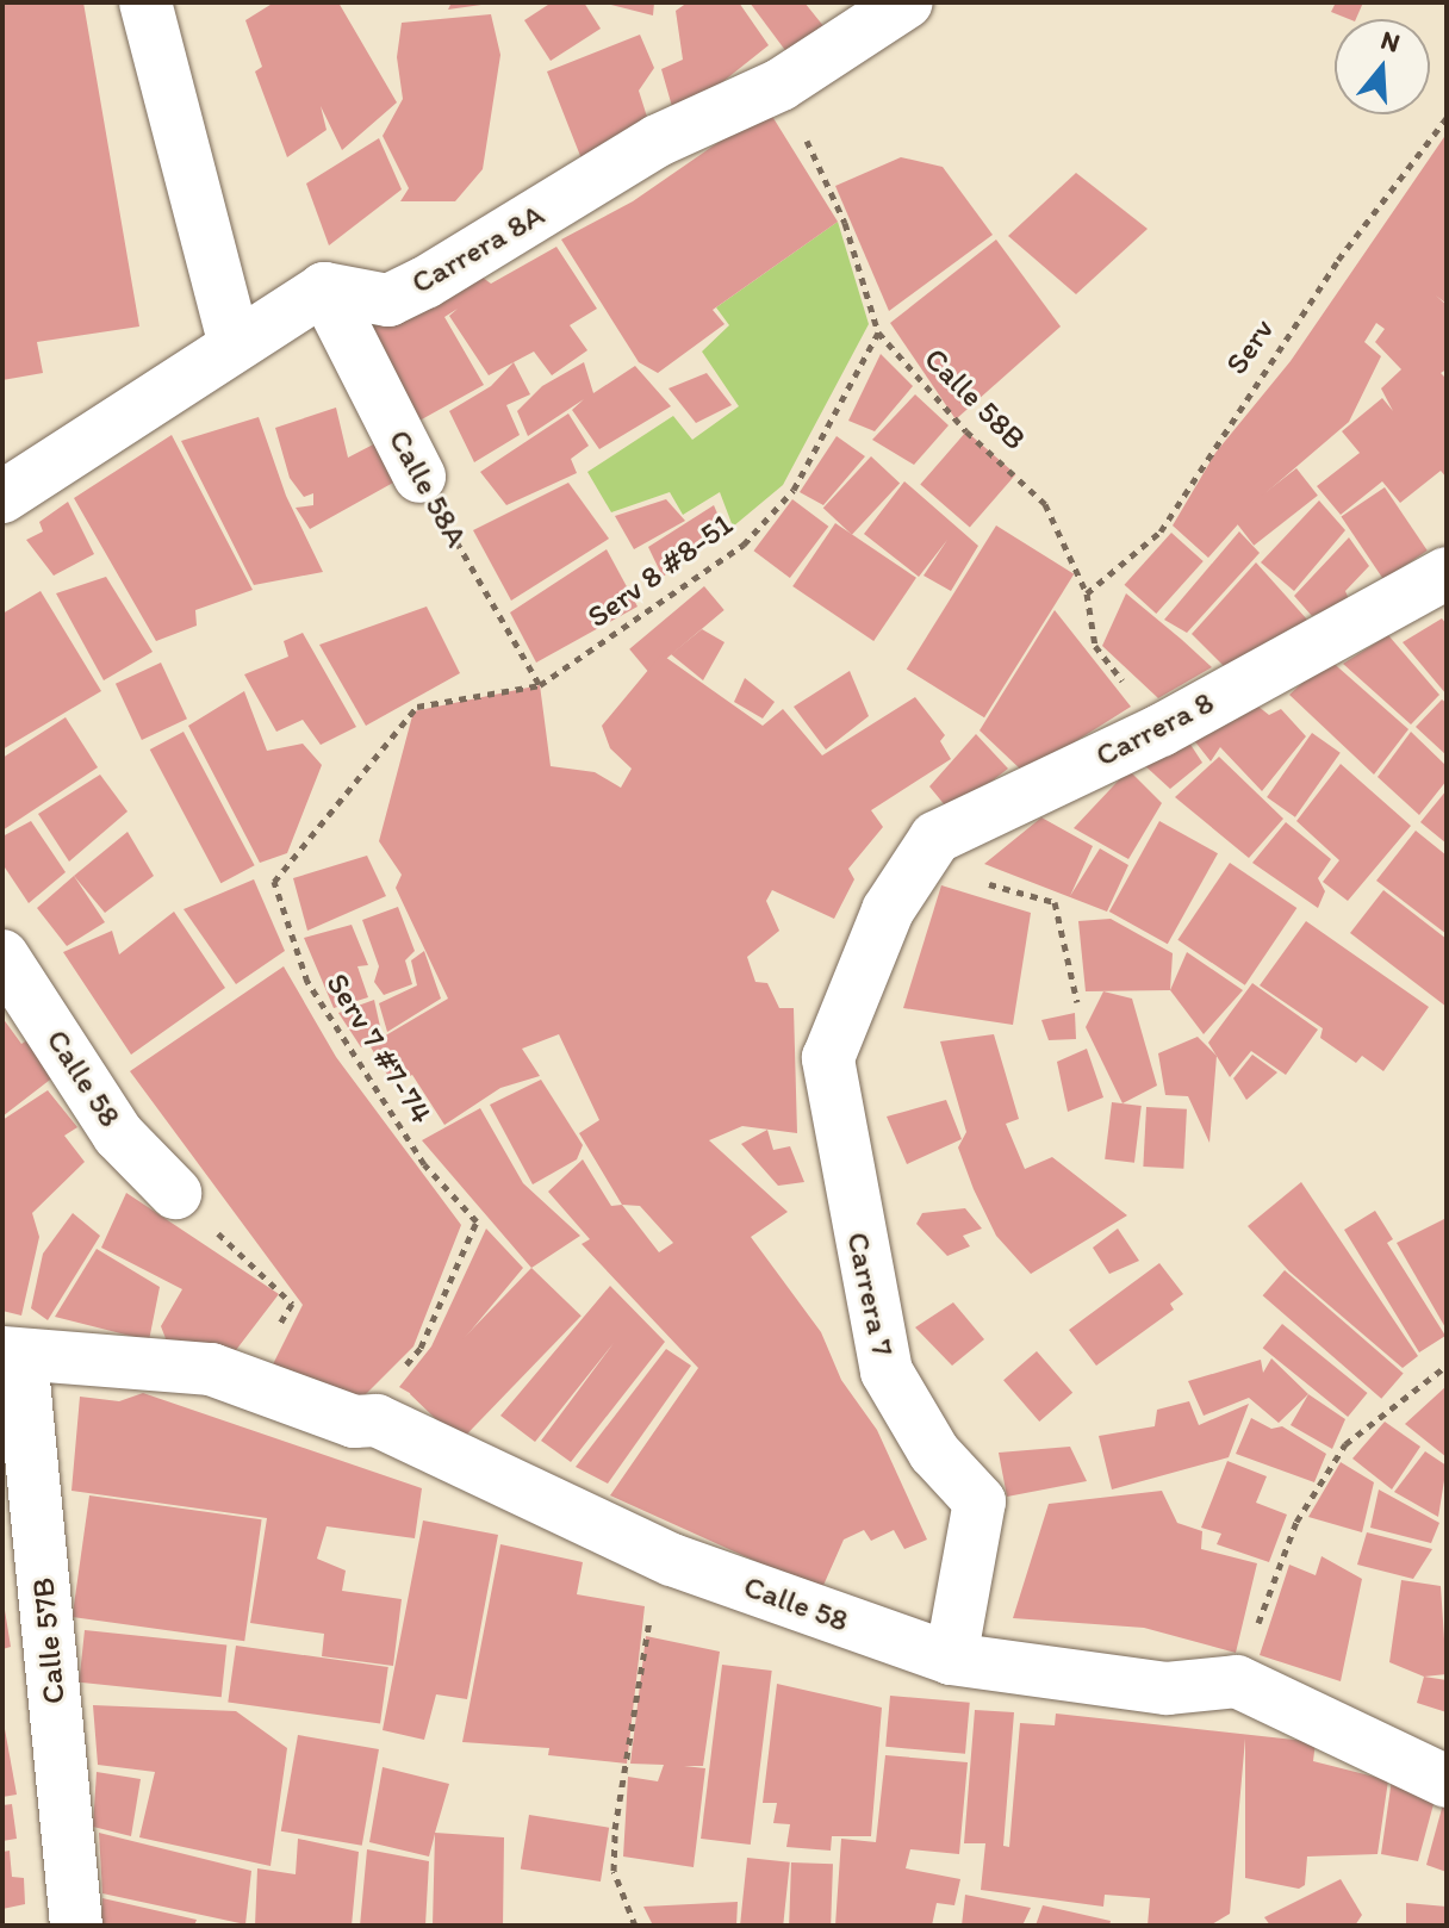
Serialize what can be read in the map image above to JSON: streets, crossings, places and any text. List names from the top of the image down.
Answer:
{
  "streets": {
    "street": [
      "Carrera 8A",
      "Calle 58A",
      "Carrera 8",
      "Calle 58",
      "Carrera 7",
      "Calle 57B"
    ],
    "path": [
      "Serv",
      "Calle 58B",
      "Serv 8 #8-51",
      "Serv 7 #7-74"
    ]
  },
  "crossings": [
    ["Carrera 8A", "Calle 58B"],
    ["Carrera 8A", "Calle 58A"],
    ["Serv", "Calle 58B"],
    ["Calle 58B", "Serv 8 #8-51"],
    ["Calle 58B", "Carrera 8"],
    ["Calle 58A", "Serv 8 #8-51"],
    ["Calle 58A", "Serv 7 #7-74"],
    ["Serv 8 #8-51", "Serv 7 #7-74"],
    ["Carrera 8", "Carrera 7"],
    ["Serv 7 #7-74", "Calle 58"],
    ["Calle 58", "Carrera 7"],
    ["Calle 58", "Calle 57B"]
  ],
  "north": "top"
}
